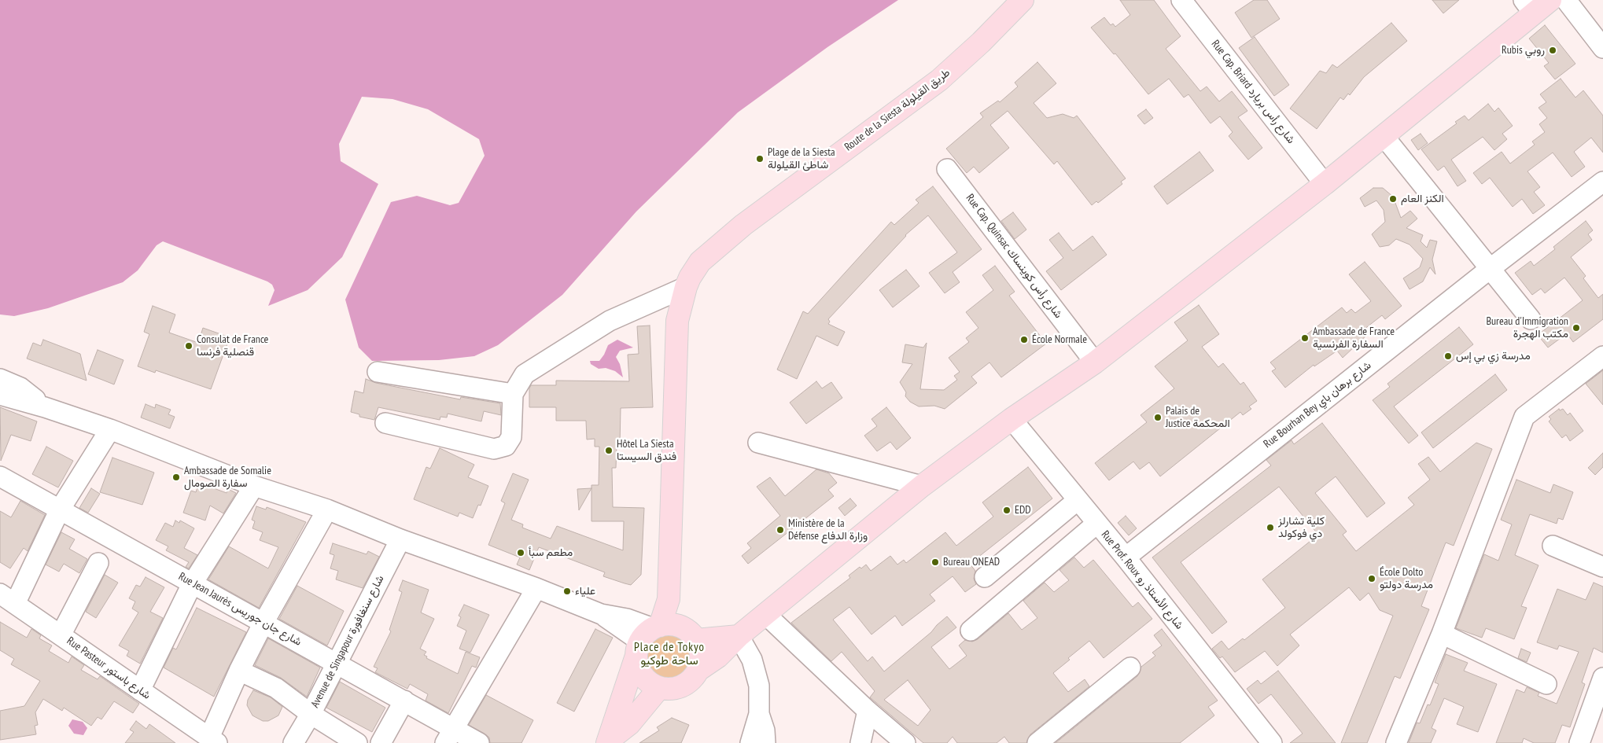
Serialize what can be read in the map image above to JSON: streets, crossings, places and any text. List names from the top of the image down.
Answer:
{
  "streets": {
    "main road": ["Route de la Siesta طريق القيلولة"],
    "street": [
      "Rue Cap. Briard شارع رأس بريارد",
      "Rue Cap. Quinsac شارع رأس كوينساك",
      "Rue Bourhan Bey شارع برهان باي",
      "Rue Prof. Roux شارع الأستاذ رو",
      "Rue Jean Jaurès شارع جان جوريس",
      "Avenue de Singapour شارع سنغافورة",
      "Rue Pasteur شارع باستور"
    ]
  },
  "crossings": [
    ["Rue Bourhan Bey شارع برهان باي", "Rue Prof. Roux شارع الأستاذ رو"],
    ["Rue Jean Jaurès شارع جان جوريس", "Avenue de Singapour شارع سنغافورة"]
  ],
  "districts": ["Place de Tokyo ساحة طوكيو"],
  "places": [
    "Rubis روبي",
    "Plage de la Siesta شاطئ القيلولة",
    "الكنز العام",
    "Bureau d'Immigration مكتب الهجرة",
    "Ambassade de France السفارة الفرنسية",
    "École Normale",
    "Consulat de France قنصلية فرنسا",
    "مدرسة زي بي إس",
    "Palais de Justice المحكمة",
    "Hôtel La Siesta فندق السيستا",
    "Ambassade de Somalie سفارة الصومال",
    "EDD",
    "كلية تشارلز دي فوكولد",
    "Ministère de la Défense وزارة الدفاع",
    "مطعم سبأ",
    "Bureau ONEAD",
    "École Dolto مدرسة دولتو",
    "علياء"
  ]
}
